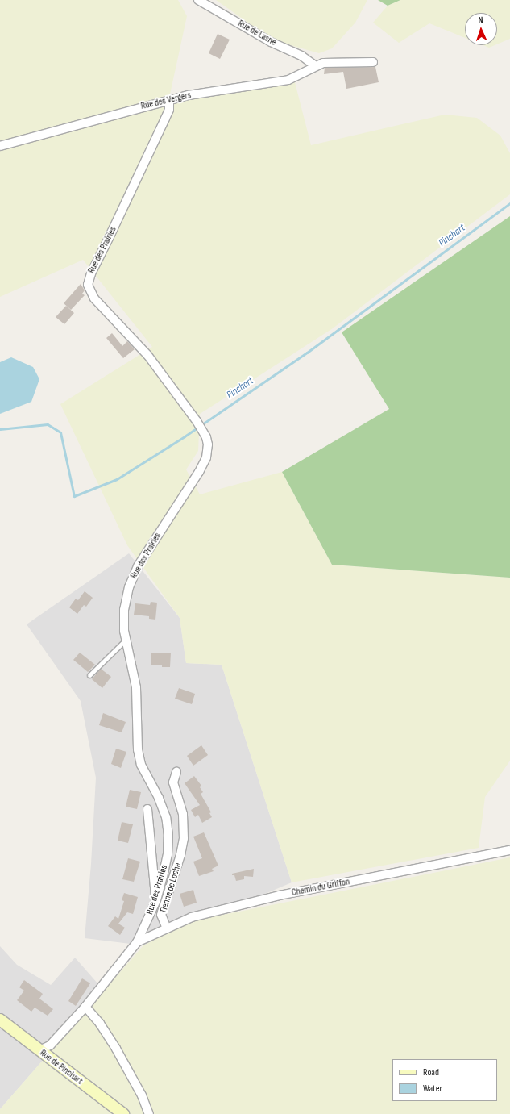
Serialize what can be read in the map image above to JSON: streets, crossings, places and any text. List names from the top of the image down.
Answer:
{
  "streets": {
    "main road": ["Rue de Pinchart"],
    "street": [
      "Rue de Lasne",
      "Rue des Vergers",
      "Rue des Prairies",
      "Chemin du Griffon",
      "Tienne de Loche"
    ]
  },
  "crossings": [
    ["Rue de Lasne", "Rue des Vergers"],
    ["Rue des Vergers", "Rue des Prairies"],
    ["Rue des Prairies", "Chemin du Griffon"],
    ["Rue des Prairies", "Rue de Pinchart"],
    ["Chemin du Griffon", "Tienne de Loche"]
  ],
  "water": ["Pinchart"],
  "legend": ["Road", "Water"],
  "north": "top"
}
